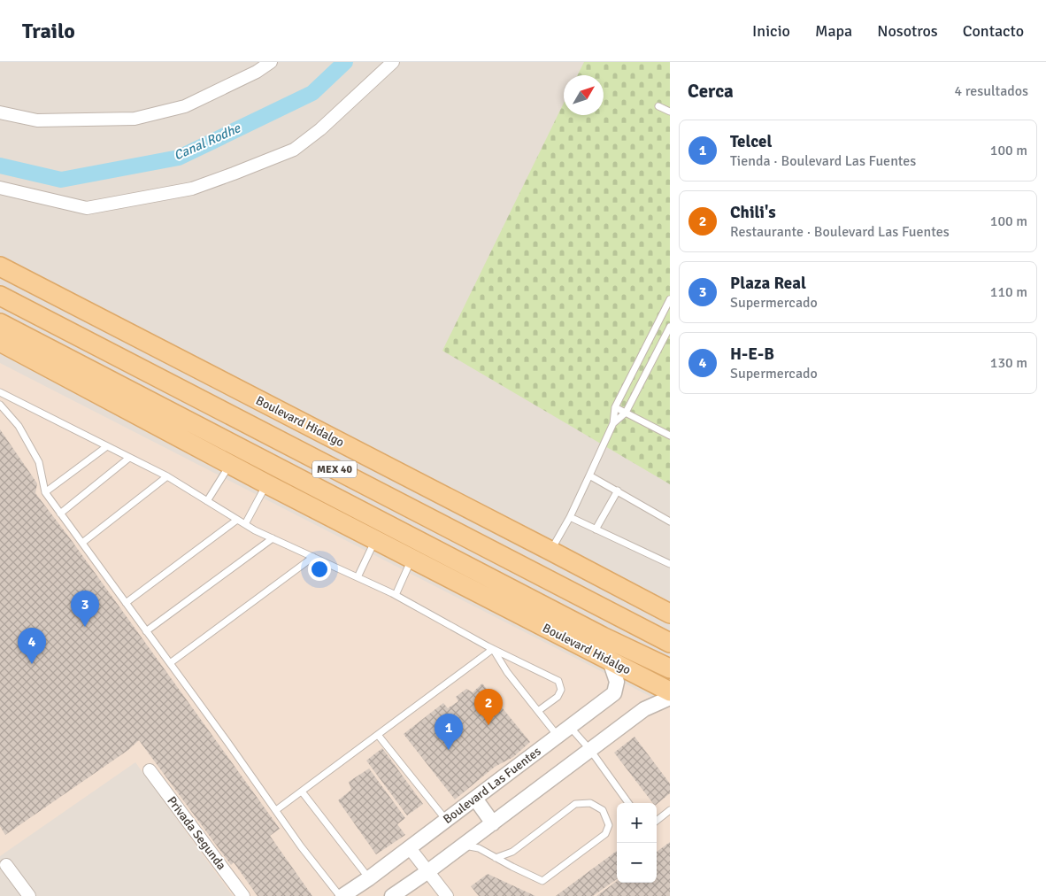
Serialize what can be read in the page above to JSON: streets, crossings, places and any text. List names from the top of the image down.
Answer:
{
  "streets": {
    "main road": ["Boulevard Hidalgo", "MEX 40"],
    "street": ["Boulevard Las Fuentes", "Privada Segunda"]
  },
  "crossings": [
    ["Boulevard Hidalgo", "Boulevard Las Fuentes"]
  ],
  "water": ["Canal Rodhe"],
  "north": "top right",
  "page": {
    "header": "Trailo",
    "nav": [
      "Inicio",
      "Mapa",
      "Nosotros",
      "Contacto"
    ],
    "heading": ["Cerca", "4 resultados"],
    "list": [
      {
        "mark": "1",
        "name": "Telcel",
        "note": "Tienda · Boulevard Las Fuentes",
        "value": "100 m"
      },
      {
        "mark": "2",
        "name": "Chili's",
        "note": "Restaurante · Boulevard Las Fuentes",
        "value": "100 m"
      },
      {
        "mark": "3",
        "name": "Plaza Real",
        "note": "Supermercado",
        "value": "110 m"
      },
      {
        "mark": "4",
        "name": "H-E-B",
        "note": "Supermercado",
        "value": "130 m"
      }
    ],
    "pins": [
      "3",
      "4",
      "2",
      "1"
    ],
    "map_buttons": ["+", "−"]
  }
}
